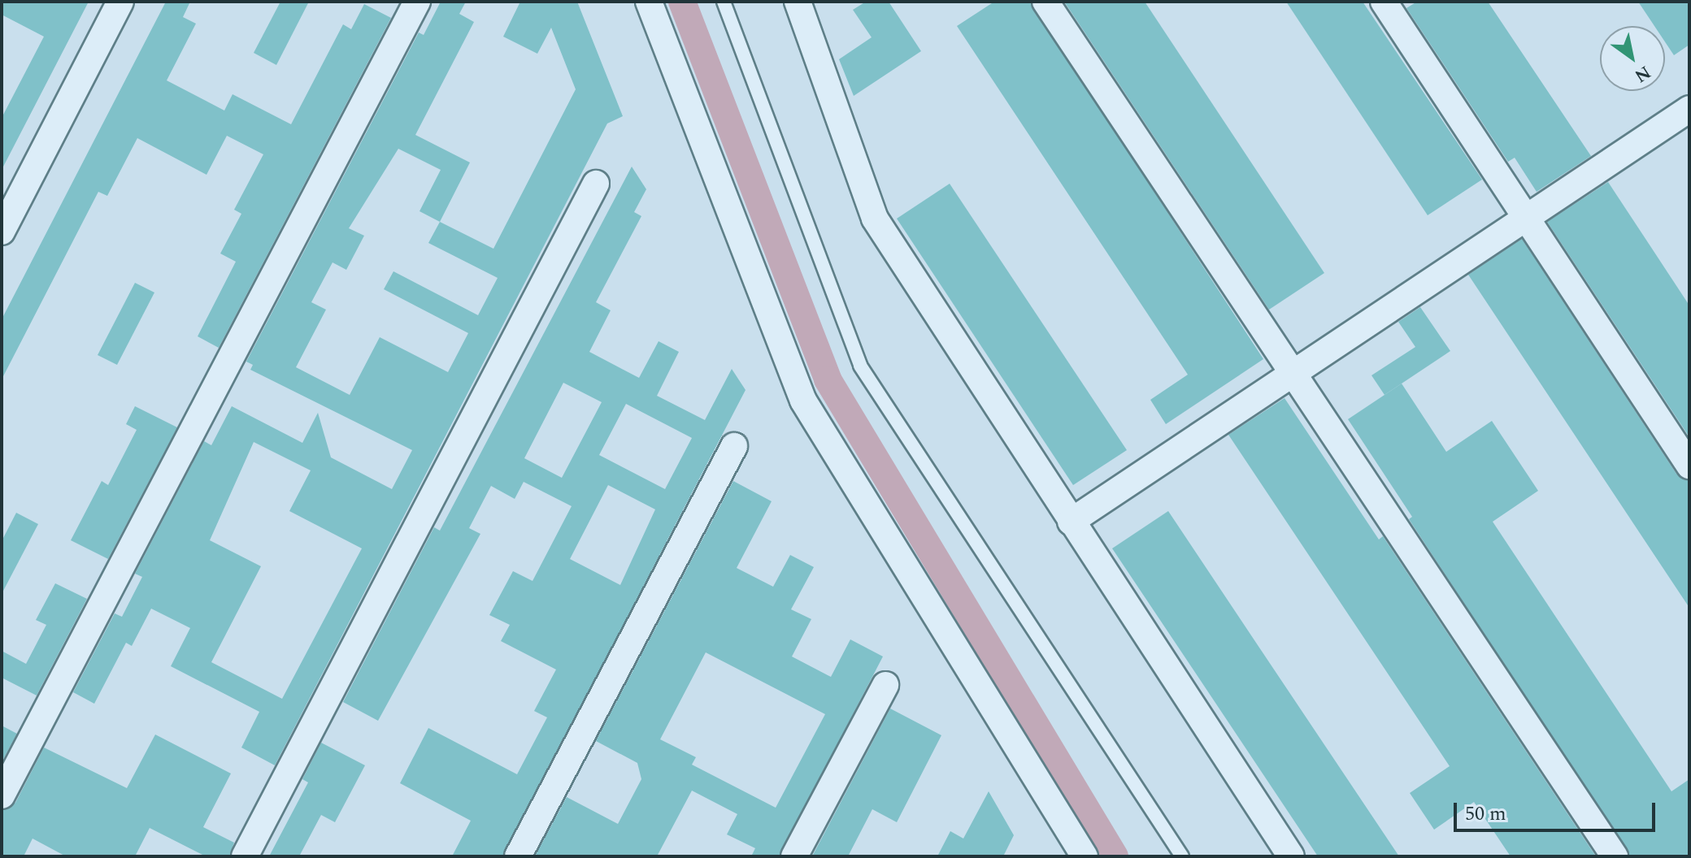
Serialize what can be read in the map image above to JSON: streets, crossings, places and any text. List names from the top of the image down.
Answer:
{
  "scale_bar": "50 m",
  "north": "bottom right"
}
